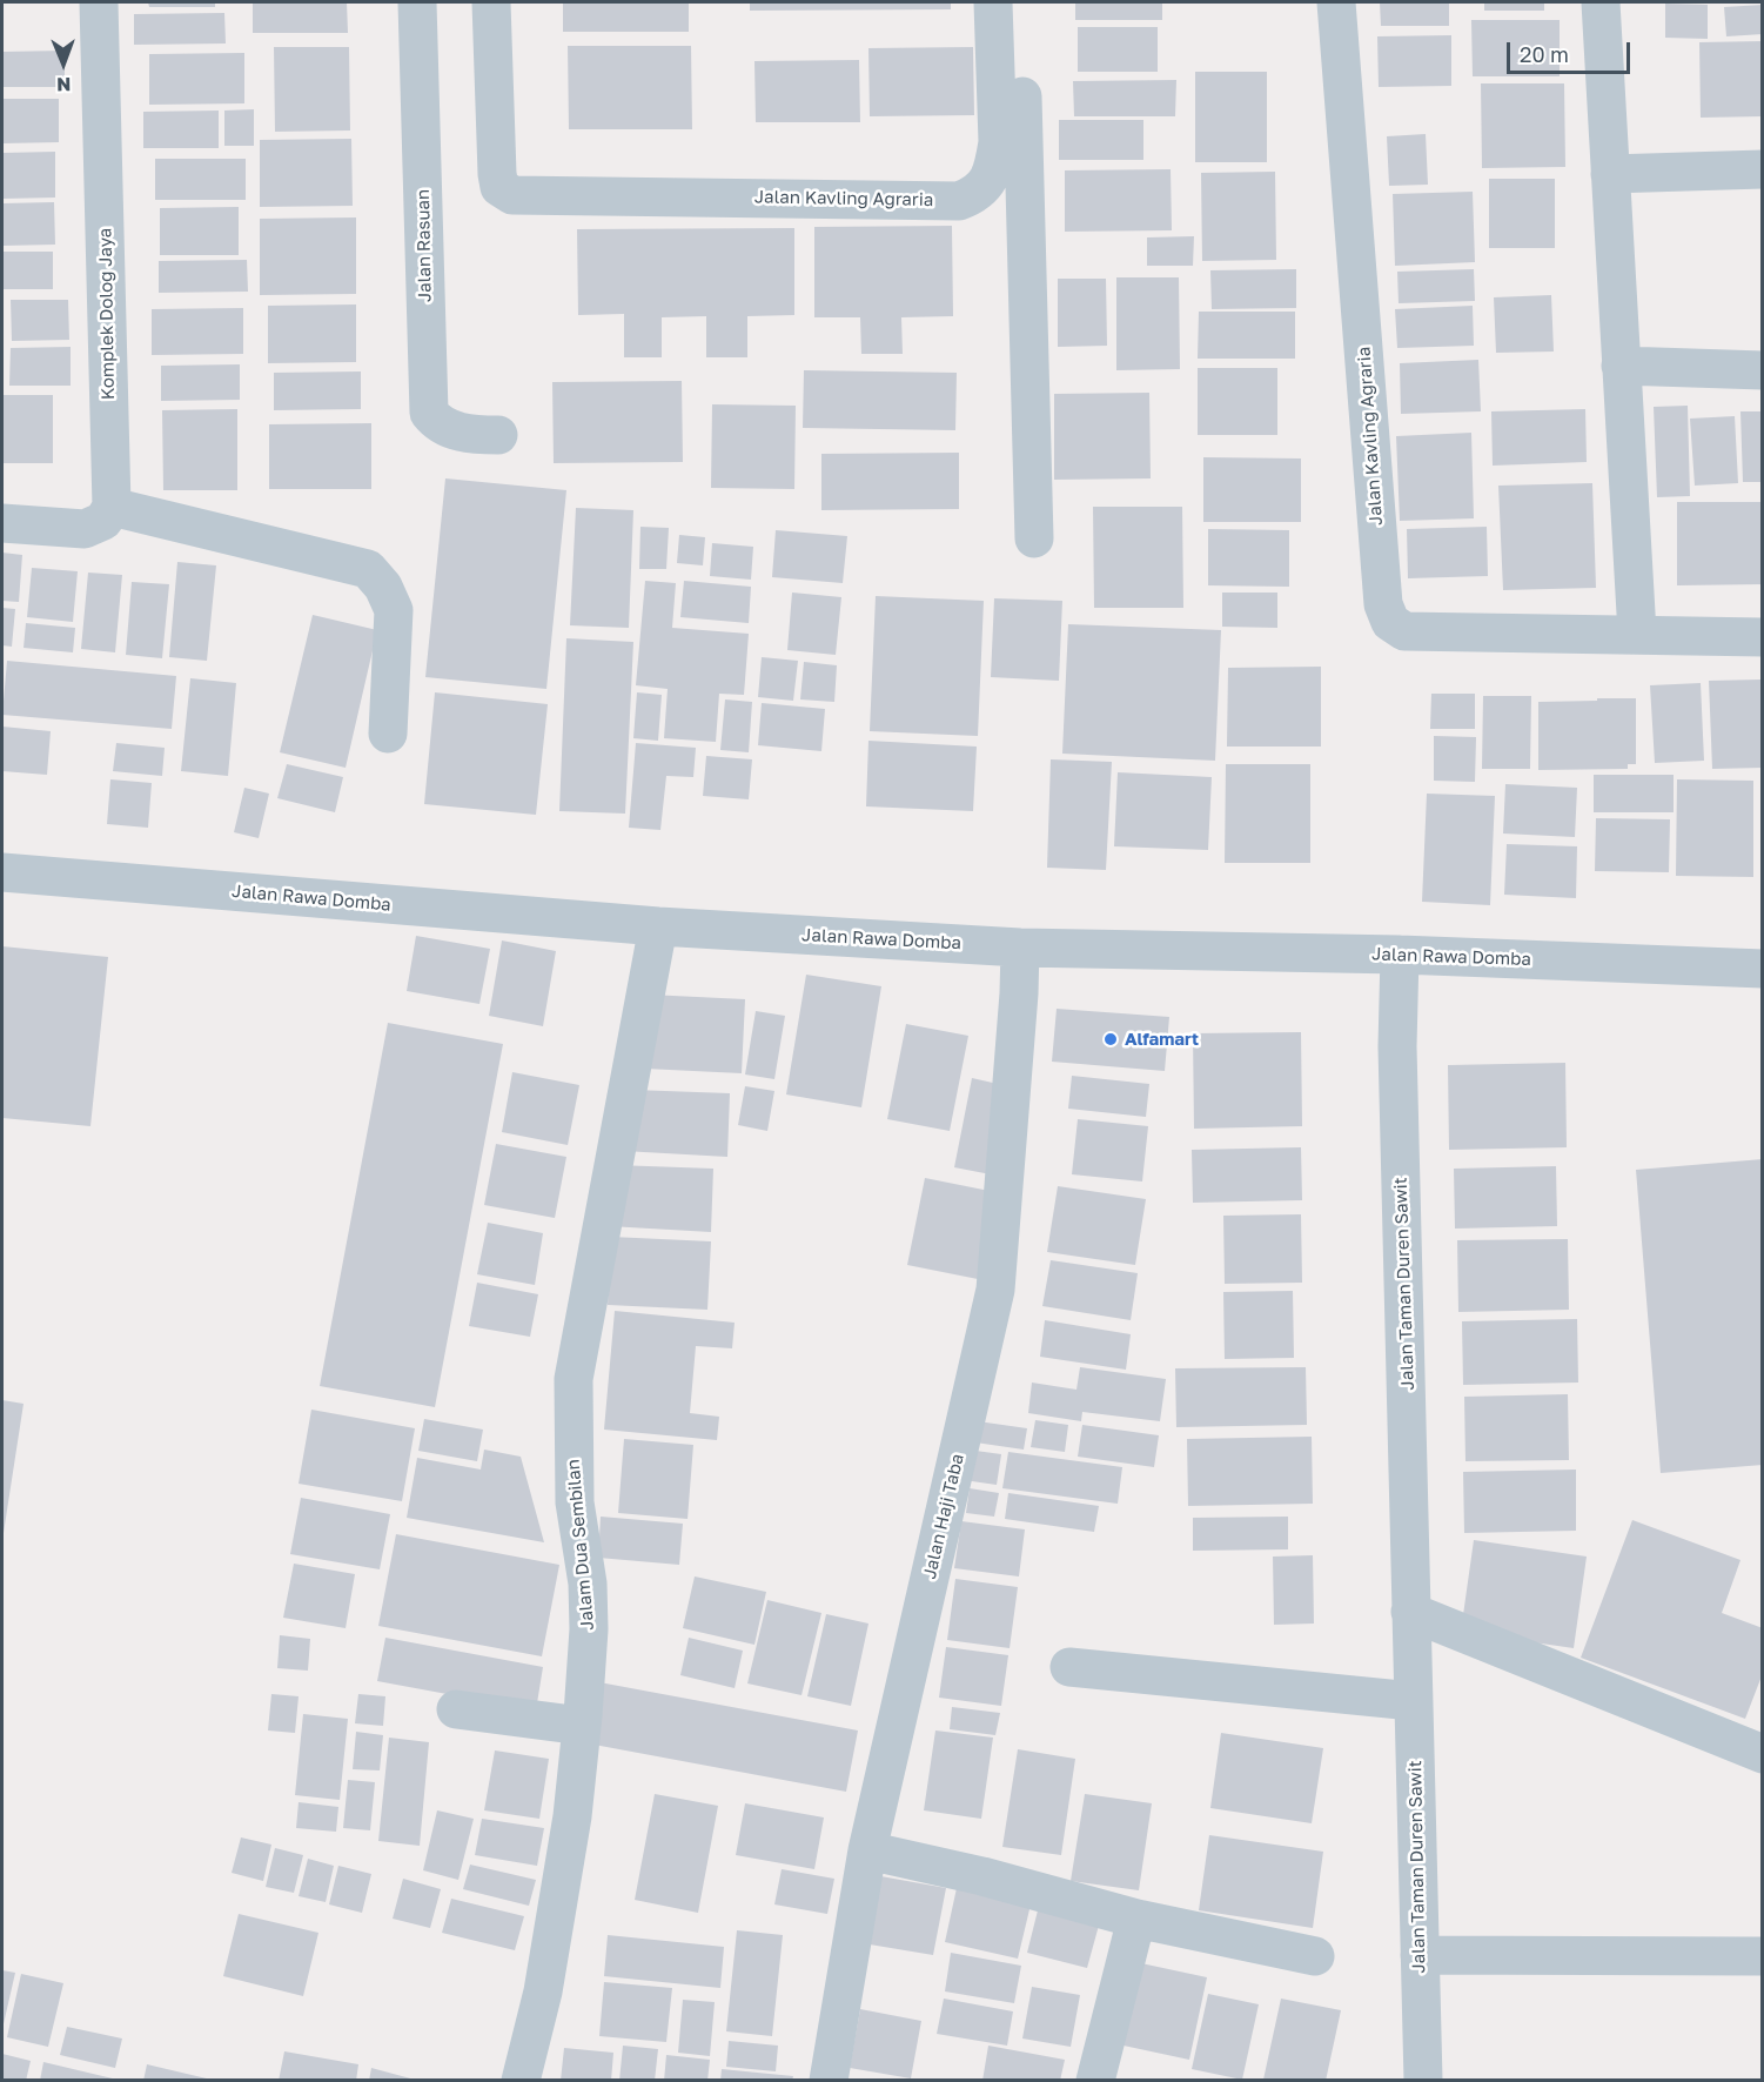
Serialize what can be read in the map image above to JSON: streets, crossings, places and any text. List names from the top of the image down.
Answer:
{
  "streets": {
    "street": [
      "Jalan Kavling Agraria",
      "Jalan Rasuan",
      "Komplek Dolog Jaya",
      "Jalan Rawa Domba",
      "Jalan Taman Duren Sawit",
      "Jalan Haji Taba",
      "Jalam Dua Sembilan"
    ]
  },
  "crossings": [
    ["Jalan Rawa Domba", "Jalan Taman Duren Sawit"],
    ["Jalan Rawa Domba", "Jalan Haji Taba"],
    ["Jalan Rawa Domba", "Jalam Dua Sembilan"]
  ],
  "places": ["Alfamart"],
  "scale_bar": "20 m",
  "north": "bottom"
}
